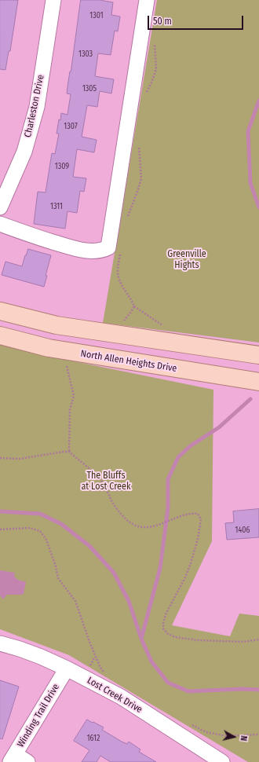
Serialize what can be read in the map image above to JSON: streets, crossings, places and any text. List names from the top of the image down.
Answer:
{
  "streets": {
    "main road": ["North Allen Heights Drive"],
    "street": ["Charleston Drive", "Lost Creek Drive", "Winding Trail Drive"]
  },
  "crossings": [
    ["Lost Creek Drive", "Winding Trail Drive"]
  ],
  "parks": ["Greenville Hights", "The Bluffs at Lost Creek"],
  "house_numbers": [
    "1301",
    "1303",
    "1305",
    "1307",
    "1309",
    "1311",
    "1406",
    "1612"
  ],
  "scale_bar": "50 m",
  "north": "right"
}
